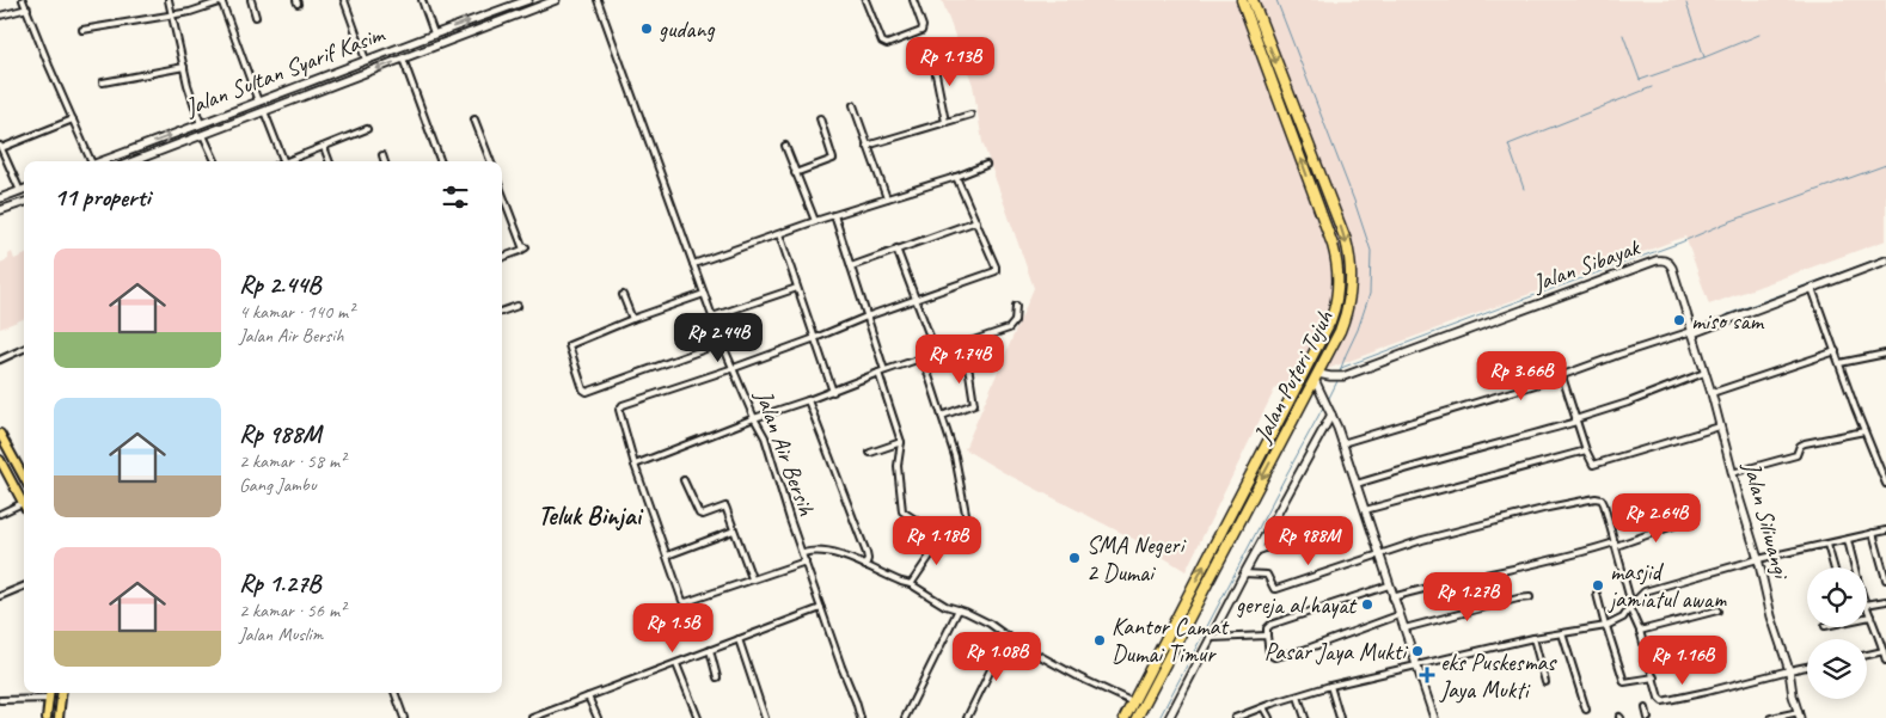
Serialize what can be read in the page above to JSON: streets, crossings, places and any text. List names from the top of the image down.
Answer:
{
  "streets": {
    "highway": ["Jalan Puteri Tujuh"],
    "street": [
      "Jalan Sultan Syarif Kasim",
      "Jalan Sibayak",
      "Jalan Air Bersih",
      "Jalan Siliwangi"
    ]
  },
  "crossings": [
    ["Jalan Sibayak", "Jalan Puteri Tujuh"],
    ["Jalan Sibayak", "Jalan Siliwangi"]
  ],
  "districts": ["Teluk Binjai"],
  "places": {
    "other": [
      "gudang",
      "miso sam",
      "SMA Negeri 2 Dumai",
      "masjid jamiatul awam",
      "gereja al hayat",
      "Kantor Camat Dumai Timur",
      "Pasar Jaya Mukti"
    ],
    "health": ["eks Puskesmas Jaya Mukti"]
  },
  "page": {
    "price": [
      "Rp 1.13B",
      "Rp 2.44B",
      "Rp 1.74B",
      "Rp 3.66B",
      "Rp 2.64B",
      "Rp 1.18B",
      "Rp 988M",
      "Rp 1.27B",
      "Rp 1.5B",
      "Rp 1.08B",
      "Rp 1.16B"
    ],
    "heading": "11 properti",
    "list": [
      {
        "name": "Rp 2.44B",
        "note": "4 kamar · 140 m² · Jalan Air Bersih"
      },
      {
        "name": "Rp 988M",
        "note": "2 kamar · 58 m² · Gang Jambu"
      },
      {
        "name": "Rp 1.27B",
        "note": "2 kamar · 56 m² · Jalan Muslim"
      }
    ]
  }
}
